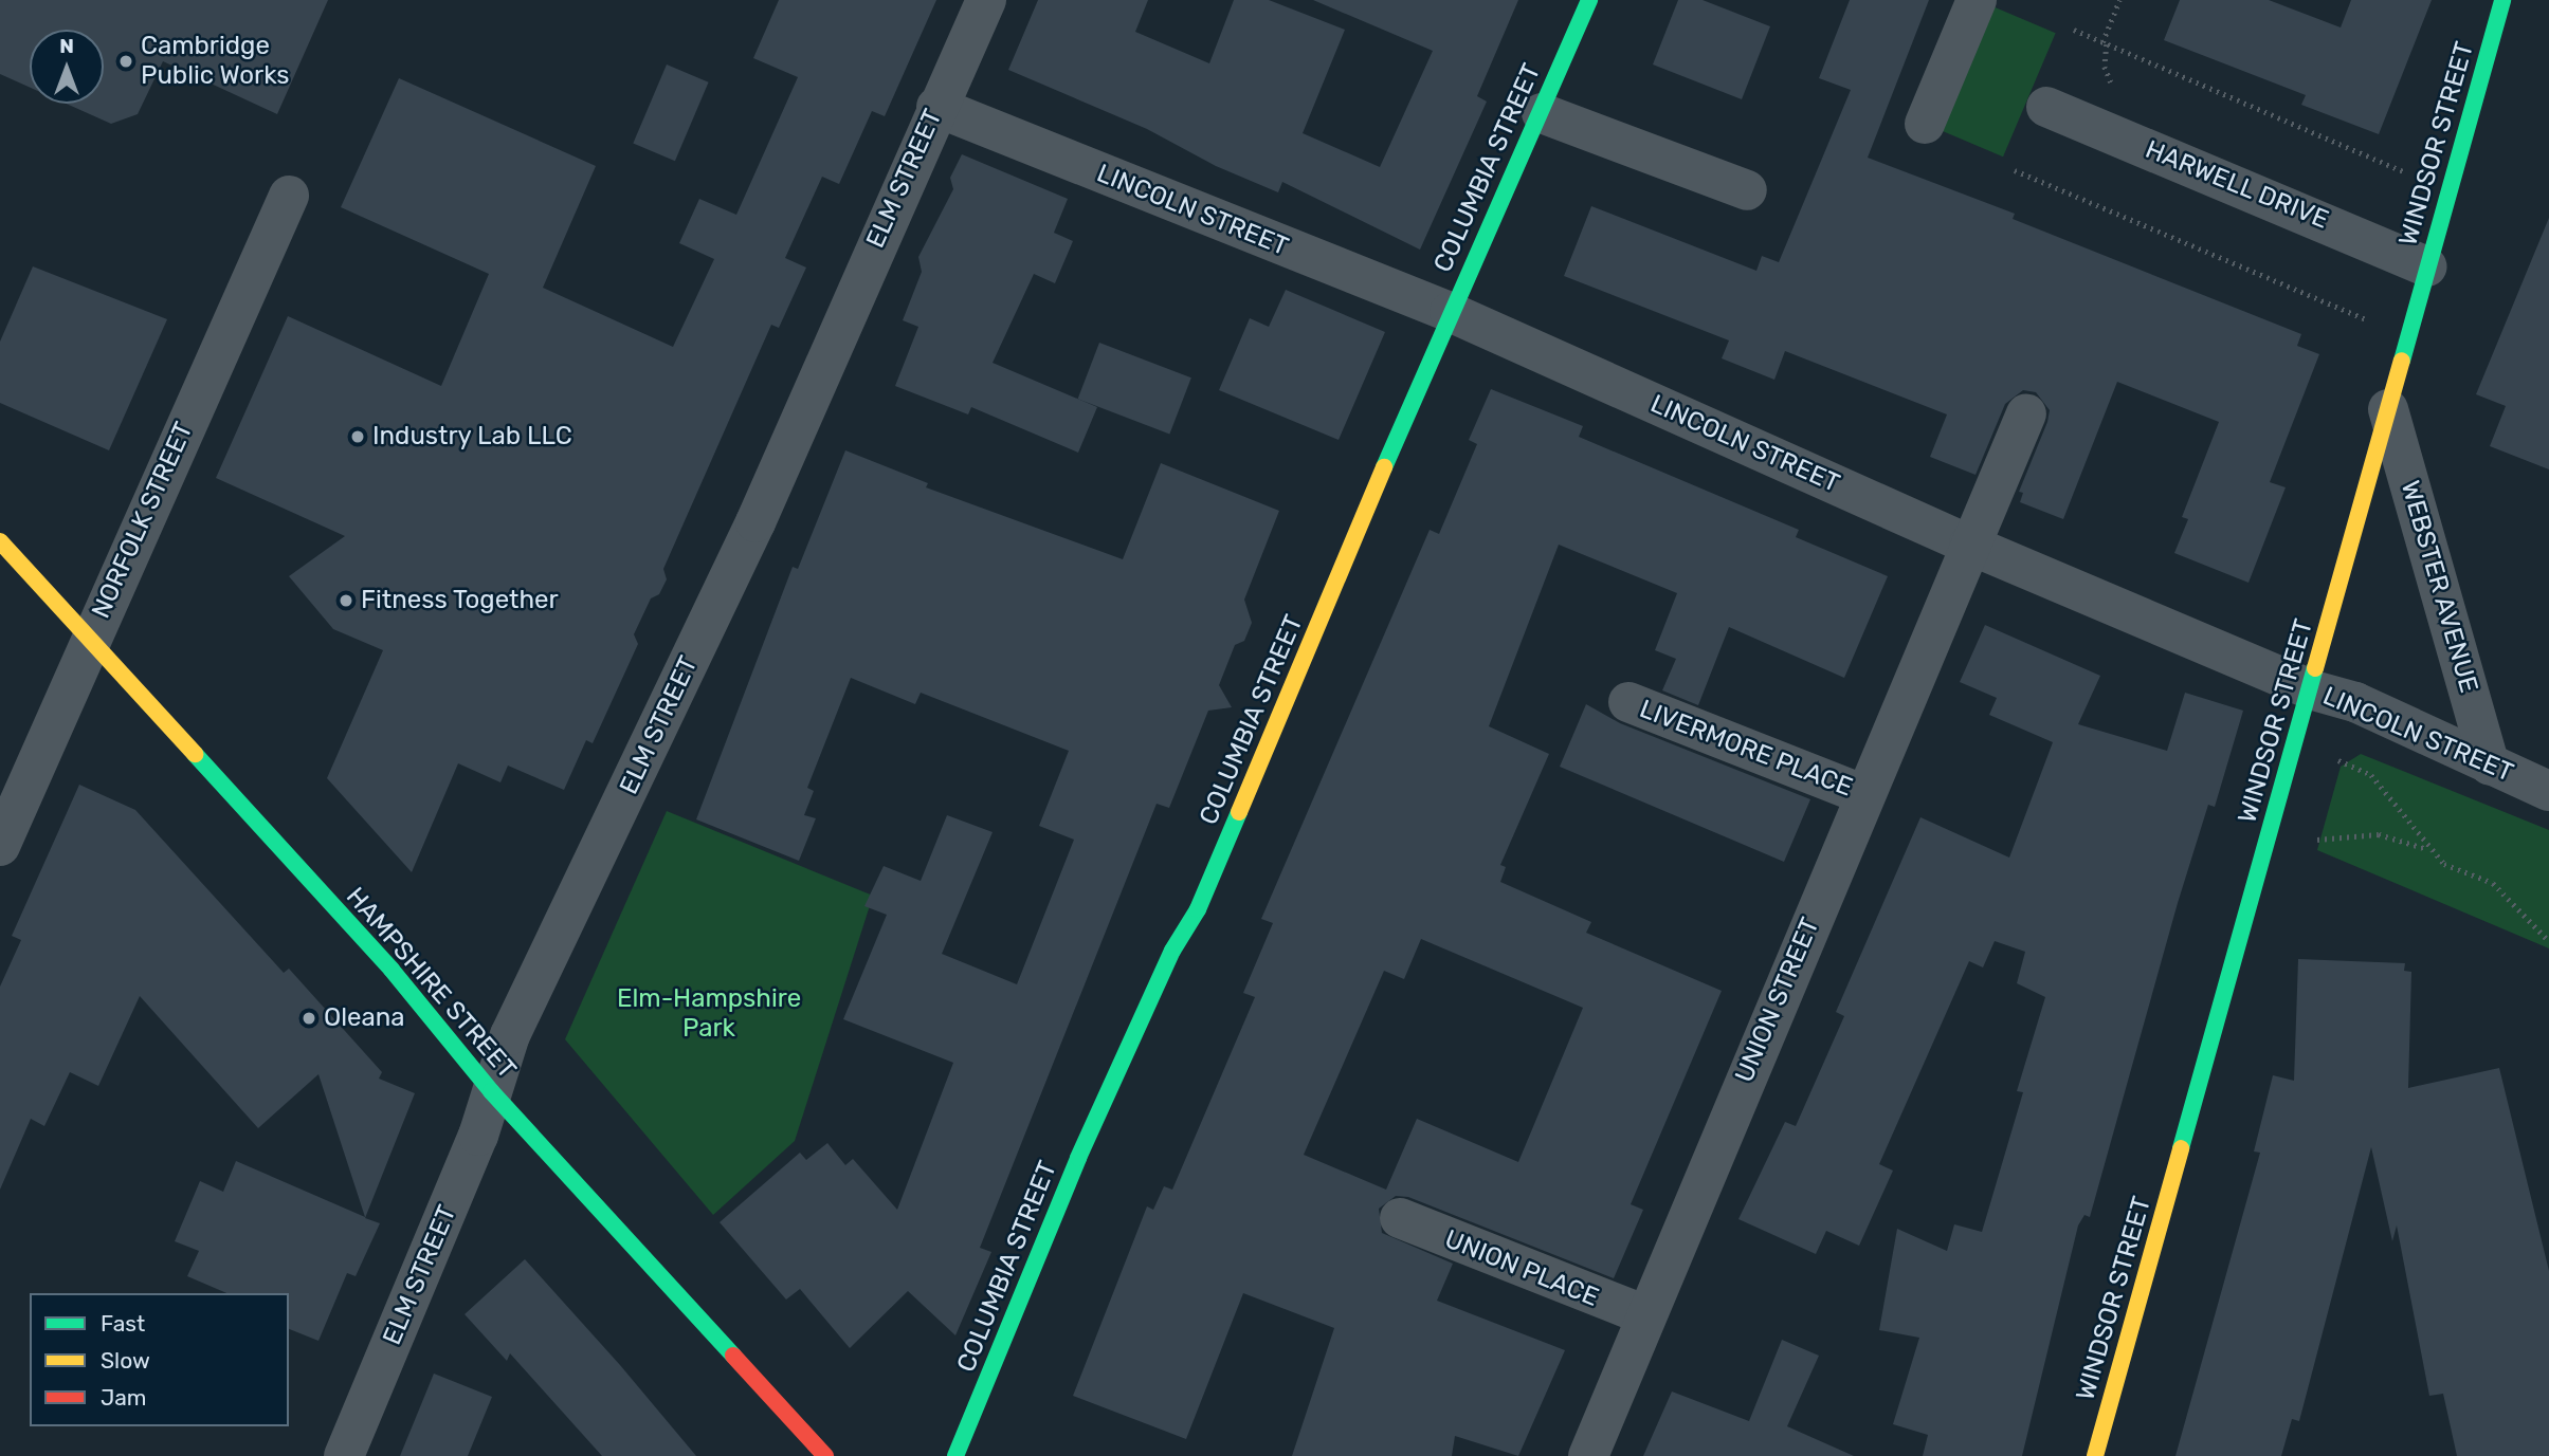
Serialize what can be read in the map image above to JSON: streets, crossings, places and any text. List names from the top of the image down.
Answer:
{
  "streets": {
    "main road": ["WINDSOR STREET", "COLUMBIA STREET", "HAMPSHIRE STREET"],
    "street": [
      "ELM STREET",
      "HARWELL DRIVE",
      "LINCOLN STREET",
      "NORFOLK STREET",
      "WEBSTER AVENUE",
      "LIVERMORE PLACE",
      "UNION STREET",
      "UNION PLACE"
    ]
  },
  "crossings": [
    ["WINDSOR STREET", "HARWELL DRIVE"],
    ["WINDSOR STREET", "LINCOLN STREET"],
    ["WINDSOR STREET", "WEBSTER AVENUE"],
    ["COLUMBIA STREET", "LINCOLN STREET"],
    ["ELM STREET", "LINCOLN STREET"],
    ["ELM STREET", "HAMPSHIRE STREET"],
    ["LINCOLN STREET", "WEBSTER AVENUE"],
    ["LINCOLN STREET", "UNION STREET"],
    ["NORFOLK STREET", "HAMPSHIRE STREET"],
    ["LIVERMORE PLACE", "UNION STREET"],
    ["UNION STREET", "UNION PLACE"]
  ],
  "parks": ["Elm-Hampshire Park"],
  "places": [
    "Cambridge Public Works",
    "Industry Lab LLC",
    "Fitness Together",
    "Oleana"
  ],
  "legend": ["Fast", "Slow", "Jam"],
  "north": "top"
}
